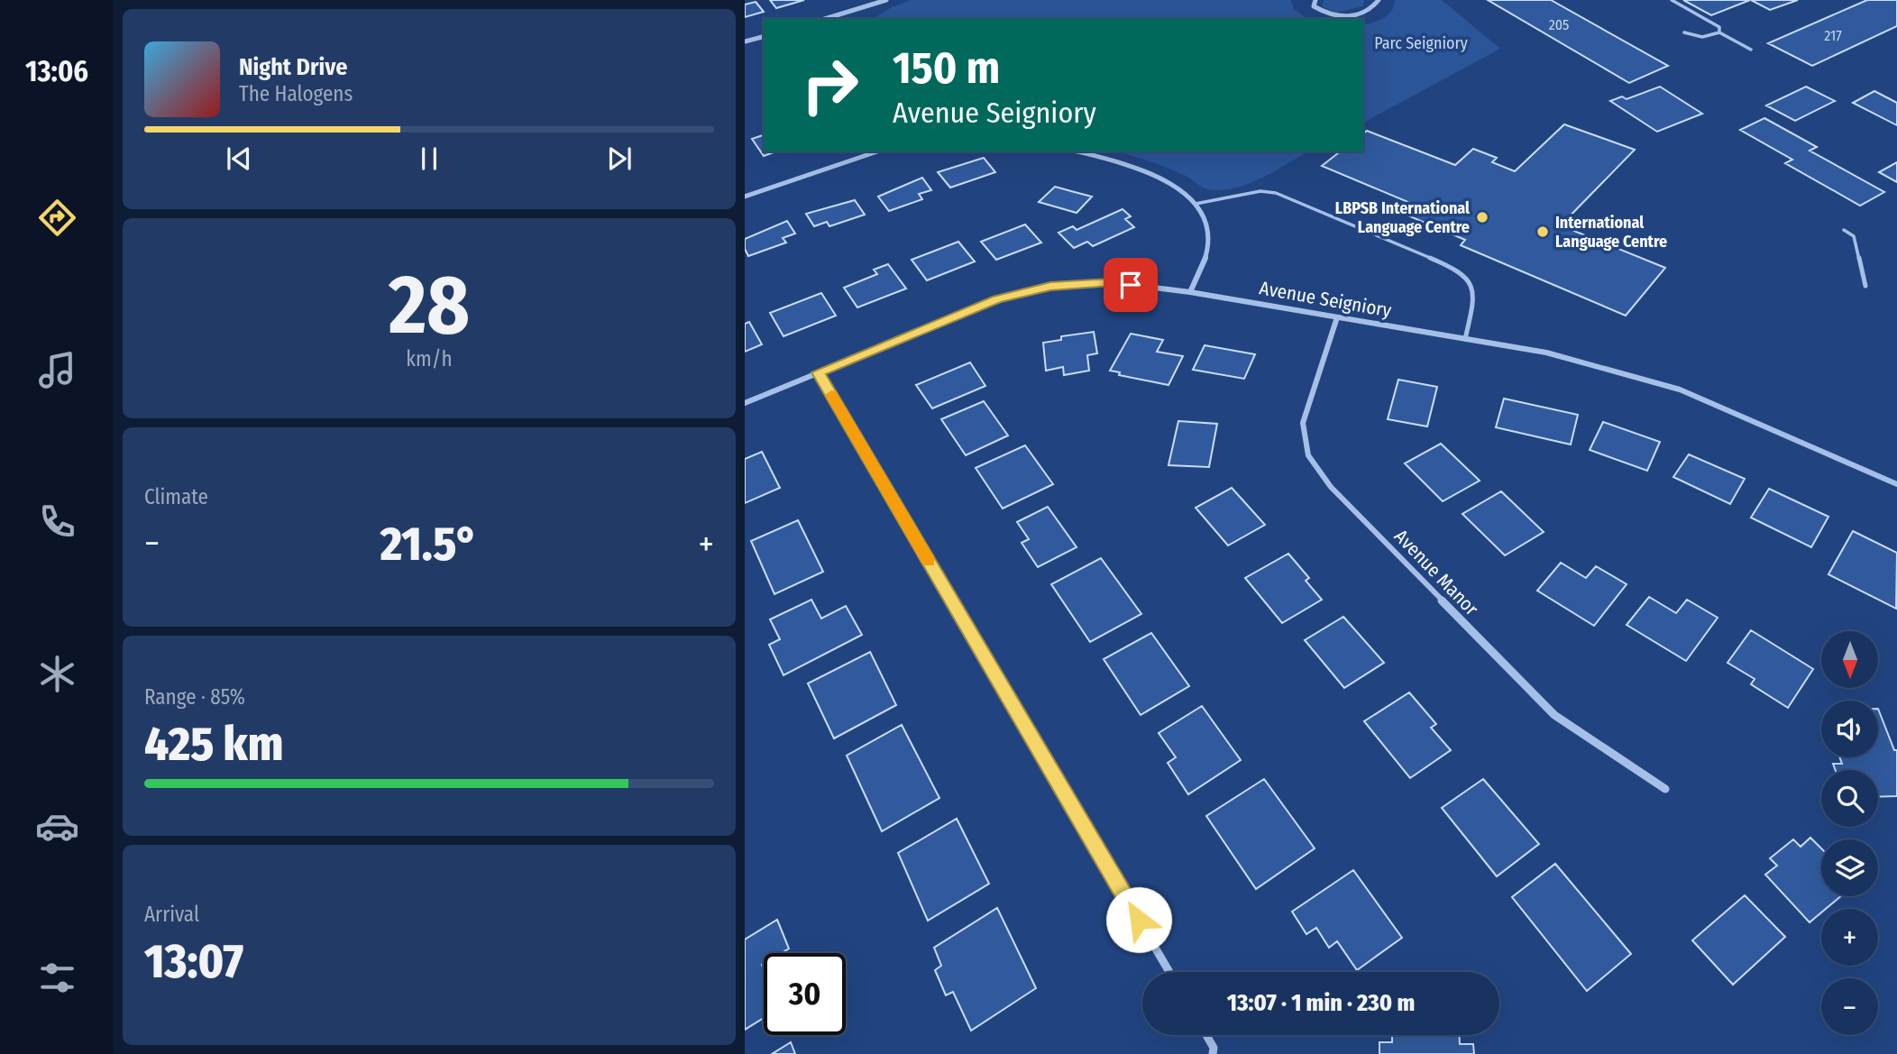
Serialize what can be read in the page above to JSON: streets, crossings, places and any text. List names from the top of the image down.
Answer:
{
  "streets": {
    "street": ["Avenue Seigniory", "Avenue Manor"]
  },
  "crossings": [
    ["Avenue Seigniory", "Avenue Manor"]
  ],
  "parks": ["Parc Seigniory"],
  "places": ["LBPSB International Language Centre", "International Language Centre"],
  "house_numbers": ["205", "217"],
  "north": "bottom",
  "page": {
    "tabs": "13:06",
    "turn": ["150 m", "Avenue Seigniory"],
    "song": ["Night Drive", "The Halogens"],
    "tile": [
      ["28", "km/h"],
      "Climate",
      ["Range · 85%", "425 km"],
      ["Arrival", "13:07"]
    ],
    "heat": ["−", "21.5°", "+"],
    "map_buttons": ["+", "−"],
    "limit": "30",
    "trip": "13:07 · 1 min · 230 m"
  }
}
